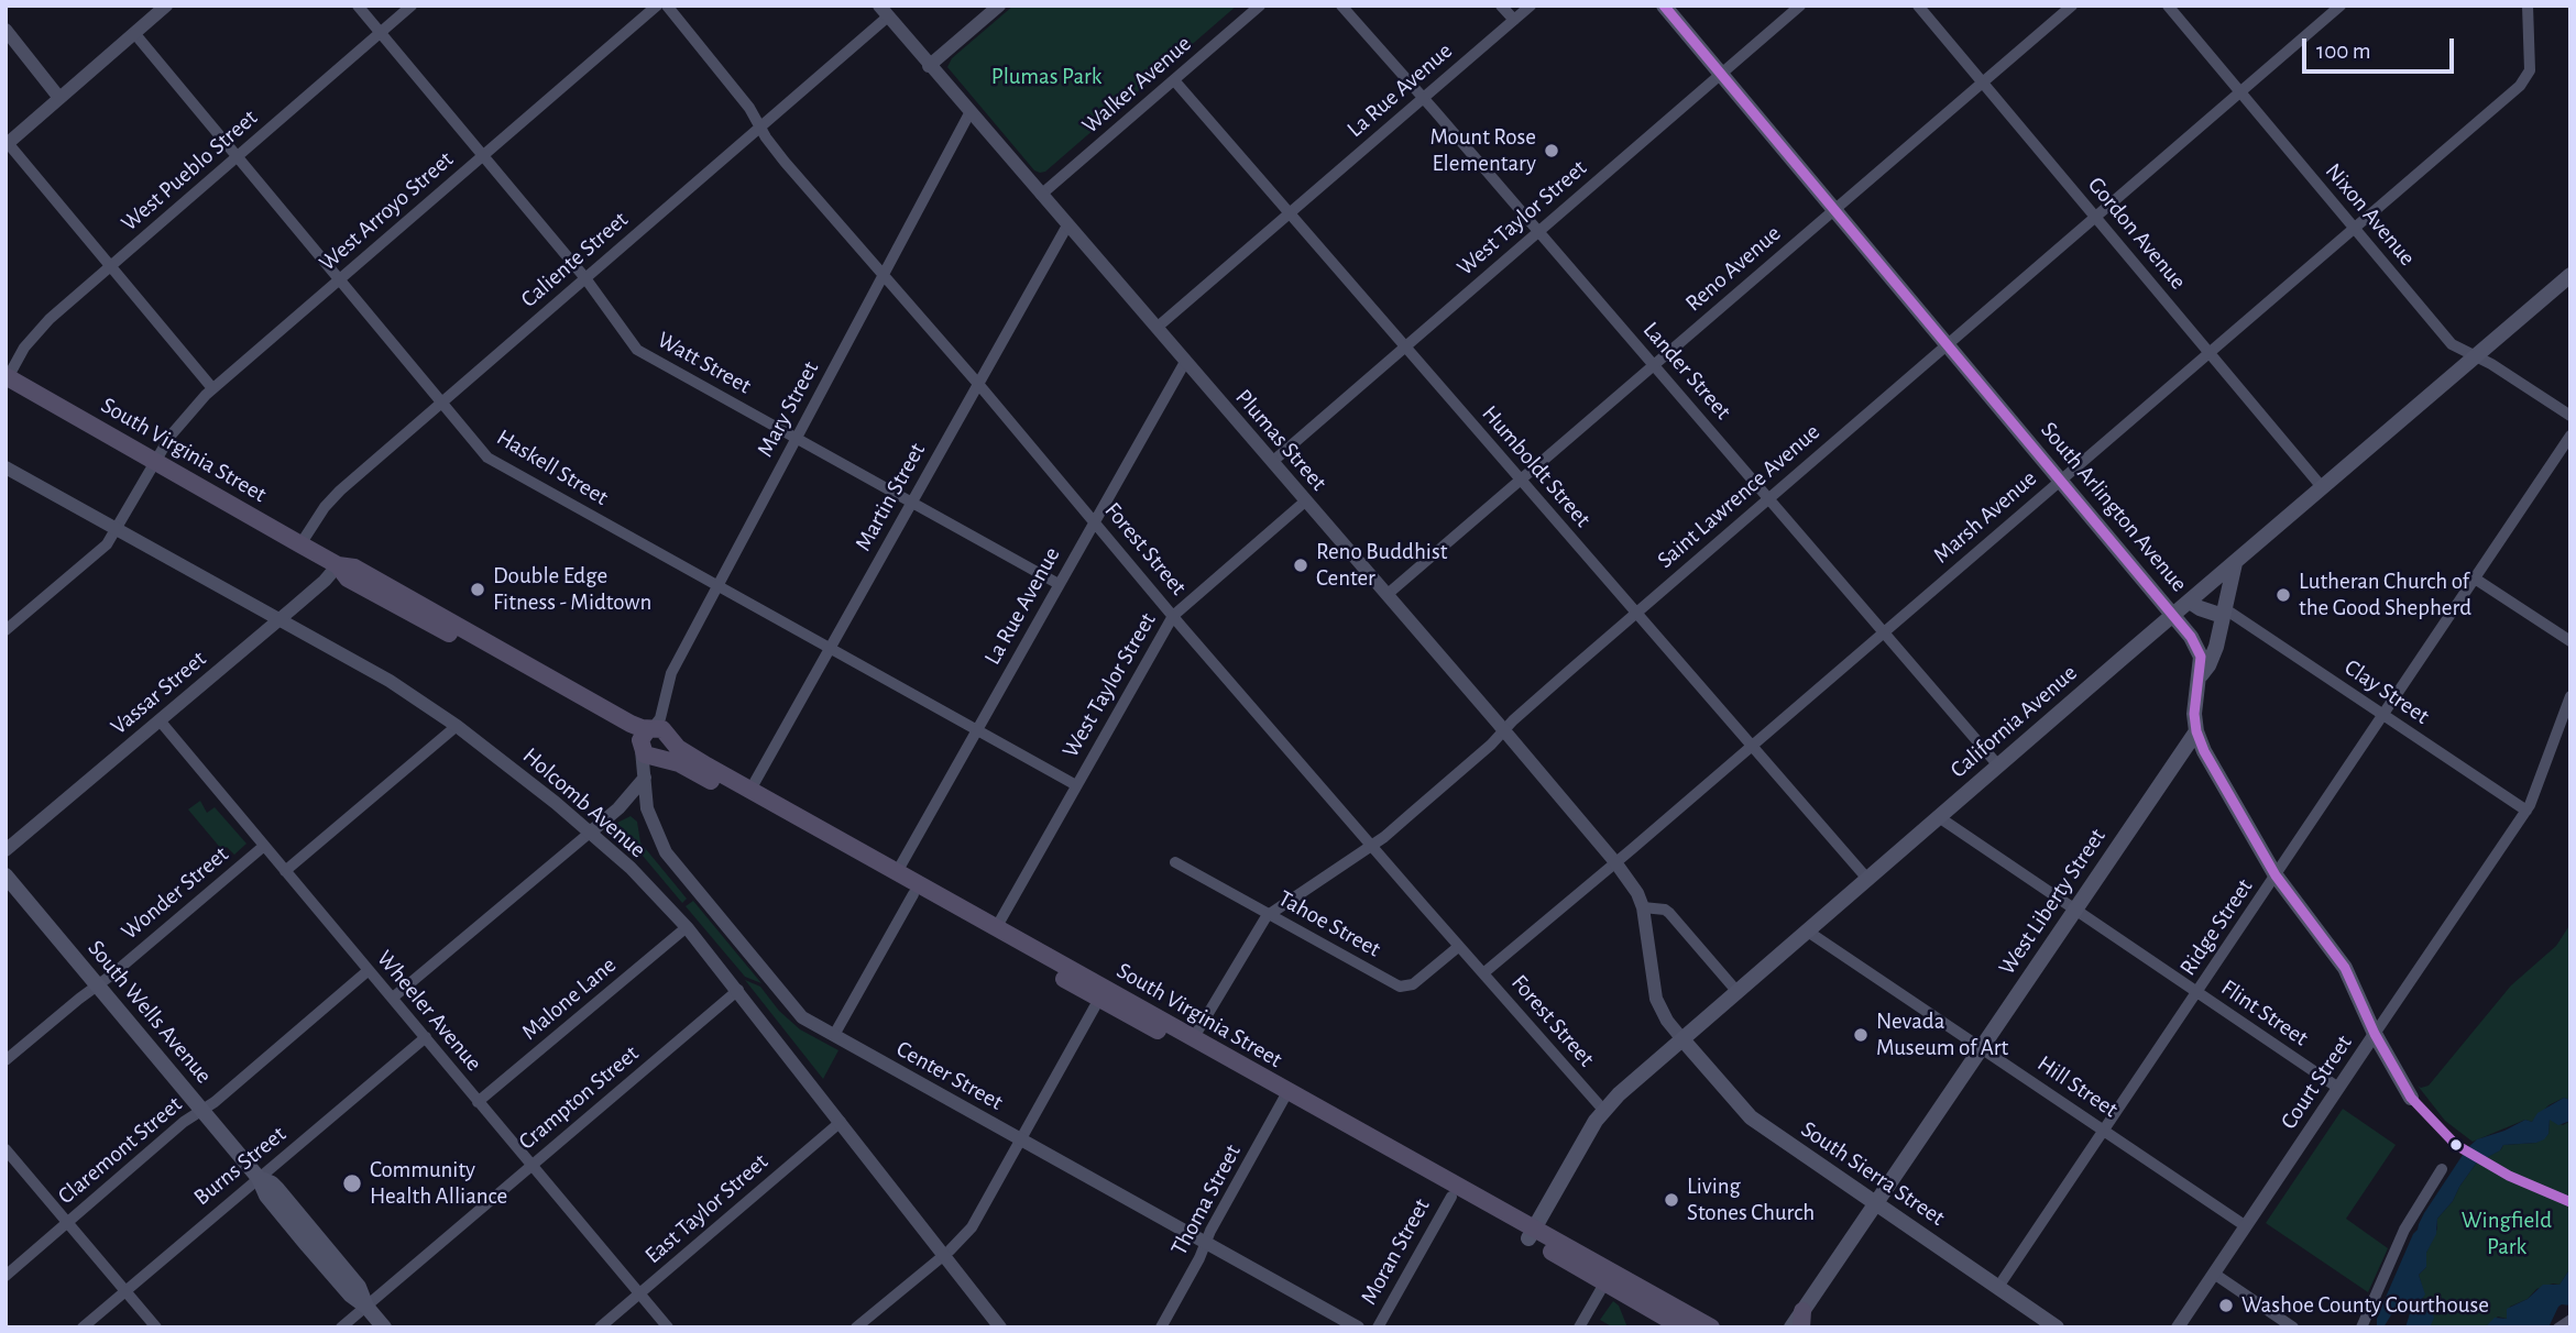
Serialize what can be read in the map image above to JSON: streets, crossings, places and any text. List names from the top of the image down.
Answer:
{
  "streets": {
    "main road": [
      "South Virginia Street",
      "South Arlington Avenue",
      "California Avenue",
      "West Liberty Street",
      "South Wells Avenue",
      "South Sierra Street"
    ],
    "street": [
      "Walker Avenue",
      "La Rue Avenue",
      "West Pueblo Street",
      "West Arroyo Street",
      "Nixon Avenue",
      "West Taylor Street",
      "Gordon Avenue",
      "Caliente Street",
      "Reno Avenue",
      "Watt Street",
      "Lander Street",
      "Mary Street",
      "Plumas Street",
      "Humboldt Street",
      "Haskell Street",
      "Saint Lawrence Avenue",
      "Martin Street",
      "Marsh Avenue",
      "Forest Street",
      "Clay Street",
      "Vassar Street",
      "Holcomb Avenue",
      "Wonder Street",
      "Tahoe Street",
      "Ridge Street",
      "Malone Lane",
      "Wheeler Avenue",
      "Flint Street",
      "Center Street",
      "Court Street",
      "Hill Street",
      "Crampton Street",
      "Claremont Street",
      "Burns Street",
      "Thoma Street",
      "East Taylor Street",
      "Moran Street"
    ]
  },
  "crossings": [
    ["Walker Avenue", "Plumas Street"],
    ["Walker Avenue", "Humboldt Street"],
    ["La Rue Avenue", "Watt Street"],
    ["La Rue Avenue", "Lander Street"],
    ["La Rue Avenue", "Plumas Street"],
    ["La Rue Avenue", "South Virginia Street"],
    ["La Rue Avenue", "Humboldt Street"],
    ["La Rue Avenue", "Haskell Street"],
    ["La Rue Avenue", "Forest Street"],
    ["West Pueblo Street", "Watt Street"],
    ["West Pueblo Street", "South Virginia Street"],
    ["West Pueblo Street", "Haskell Street"],
    ["West Arroyo Street", "Watt Street"],
    ["West Arroyo Street", "South Virginia Street"],
    ["West Arroyo Street", "Haskell Street"],
    ["West Arroyo Street", "Holcomb Avenue"],
    ["Nixon Avenue", "Saint Lawrence Avenue"],
    ["Nixon Avenue", "Marsh Avenue"],
    ["Nixon Avenue", "California Avenue"],
    ["West Taylor Street", "Lander Street"],
    ["West Taylor Street", "Plumas Street"],
    ["West Taylor Street", "South Virginia Street"],
    ["West Taylor Street", "Humboldt Street"],
    ["West Taylor Street", "Haskell Street"],
    ["West Taylor Street", "South Arlington Avenue"],
    ["West Taylor Street", "Forest Street"],
    ["Gordon Avenue", "Reno Avenue"],
    ["Gordon Avenue", "Saint Lawrence Avenue"],
    ["Gordon Avenue", "Marsh Avenue"],
    ["Gordon Avenue", "California Avenue"],
    ["Caliente Street", "Watt Street"],
    ["Caliente Street", "Plumas Street"],
    ["Caliente Street", "South Virginia Street"],
    ["Caliente Street", "Haskell Street"],
    ["Caliente Street", "Forest Street"],
    ["Reno Avenue", "Lander Street"],
    ["Reno Avenue", "Plumas Street"],
    ["Reno Avenue", "Humboldt Street"],
    ["Reno Avenue", "South Arlington Avenue"],
    ["Watt Street", "Mary Street"],
    ["Watt Street", "Martin Street"],
    ["Lander Street", "Saint Lawrence Avenue"],
    ["Lander Street", "Marsh Avenue"],
    ["Lander Street", "California Avenue"],
    ["Mary Street", "Plumas Street"],
    ["Mary Street", "South Virginia Street"],
    ["Mary Street", "Haskell Street"],
    ["Mary Street", "Forest Street"],
    ["Mary Street", "Center Street"],
    ["Plumas Street", "Saint Lawrence Avenue"],
    ["Plumas Street", "Martin Street"],
    ["Plumas Street", "Marsh Avenue"],
    ["Plumas Street", "California Avenue"],
    ["Plumas Street", "South Sierra Street"],
    ["South Virginia Street", "Saint Lawrence Avenue"],
    ["South Virginia Street", "Martin Street"],
    ["South Virginia Street", "Vassar Street"],
    ["South Virginia Street", "California Avenue"],
    ["South Virginia Street", "Center Street"],
    ["South Virginia Street", "Thoma Street"],
    ["South Virginia Street", "Moran Street"],
    ["Humboldt Street", "Saint Lawrence Avenue"],
    ["Humboldt Street", "Marsh Avenue"],
    ["Humboldt Street", "California Avenue"],
    ["Haskell Street", "Martin Street"],
    ["Saint Lawrence Avenue", "South Arlington Avenue"],
    ["Saint Lawrence Avenue", "Forest Street"],
    ["Saint Lawrence Avenue", "Tahoe Street"],
    ["Martin Street", "Forest Street"],
    ["South Arlington Avenue", "Marsh Avenue"],
    ["South Arlington Avenue", "California Avenue"],
    ["South Arlington Avenue", "West Liberty Street"],
    ["South Arlington Avenue", "Ridge Street"],
    ["South Arlington Avenue", "Court Street"],
    ["Marsh Avenue", "Forest Street"],
    ["Forest Street", "California Avenue"],
    ["Forest Street", "Tahoe Street"],
    ["Clay Street", "Ridge Street"],
    ["Clay Street", "Court Street"],
    ["Vassar Street", "Holcomb Avenue"],
    ["Vassar Street", "Wheeler Avenue"],
    ["California Avenue", "Flint Street"],
    ["California Avenue", "Hill Street"],
    ["California Avenue", "South Sierra Street"],
    ["Holcomb Avenue", "Malone Lane"],
    ["Holcomb Avenue", "Crampton Street"],
    ["Holcomb Avenue", "East Taylor Street"],
    ["Wonder Street", "Wheeler Avenue"],
    ["Wonder Street", "South Wells Avenue"],
    ["West Liberty Street", "Flint Street"],
    ["West Liberty Street", "Hill Street"],
    ["West Liberty Street", "South Sierra Street"],
    ["Ridge Street", "Flint Street"],
    ["Ridge Street", "Hill Street"],
    ["Ridge Street", "South Sierra Street"],
    ["Malone Lane", "Wheeler Avenue"],
    ["Wheeler Avenue", "Crampton Street"],
    ["Wheeler Avenue", "Claremont Street"],
    ["Wheeler Avenue", "Burns Street"],
    ["Wheeler Avenue", "East Taylor Street"],
    ["South Wells Avenue", "Crampton Street"],
    ["South Wells Avenue", "Claremont Street"],
    ["South Wells Avenue", "Burns Street"],
    ["Flint Street", "Court Street"],
    ["Center Street", "Thoma Street"],
    ["Court Street", "Hill Street"]
  ],
  "parks": ["Plumas Park", "Wingfield Park"],
  "places": [
    "Mount Rose Elementary",
    "Reno Buddhist Center",
    "Double Edge Fitness - Midtown",
    "Lutheran Church of the Good Shepherd",
    "Nevada Museum of Art",
    "Community Health Alliance",
    "Living Stones Church",
    "Washoe County Courthouse"
  ],
  "scale_bar": "100 m"
}
